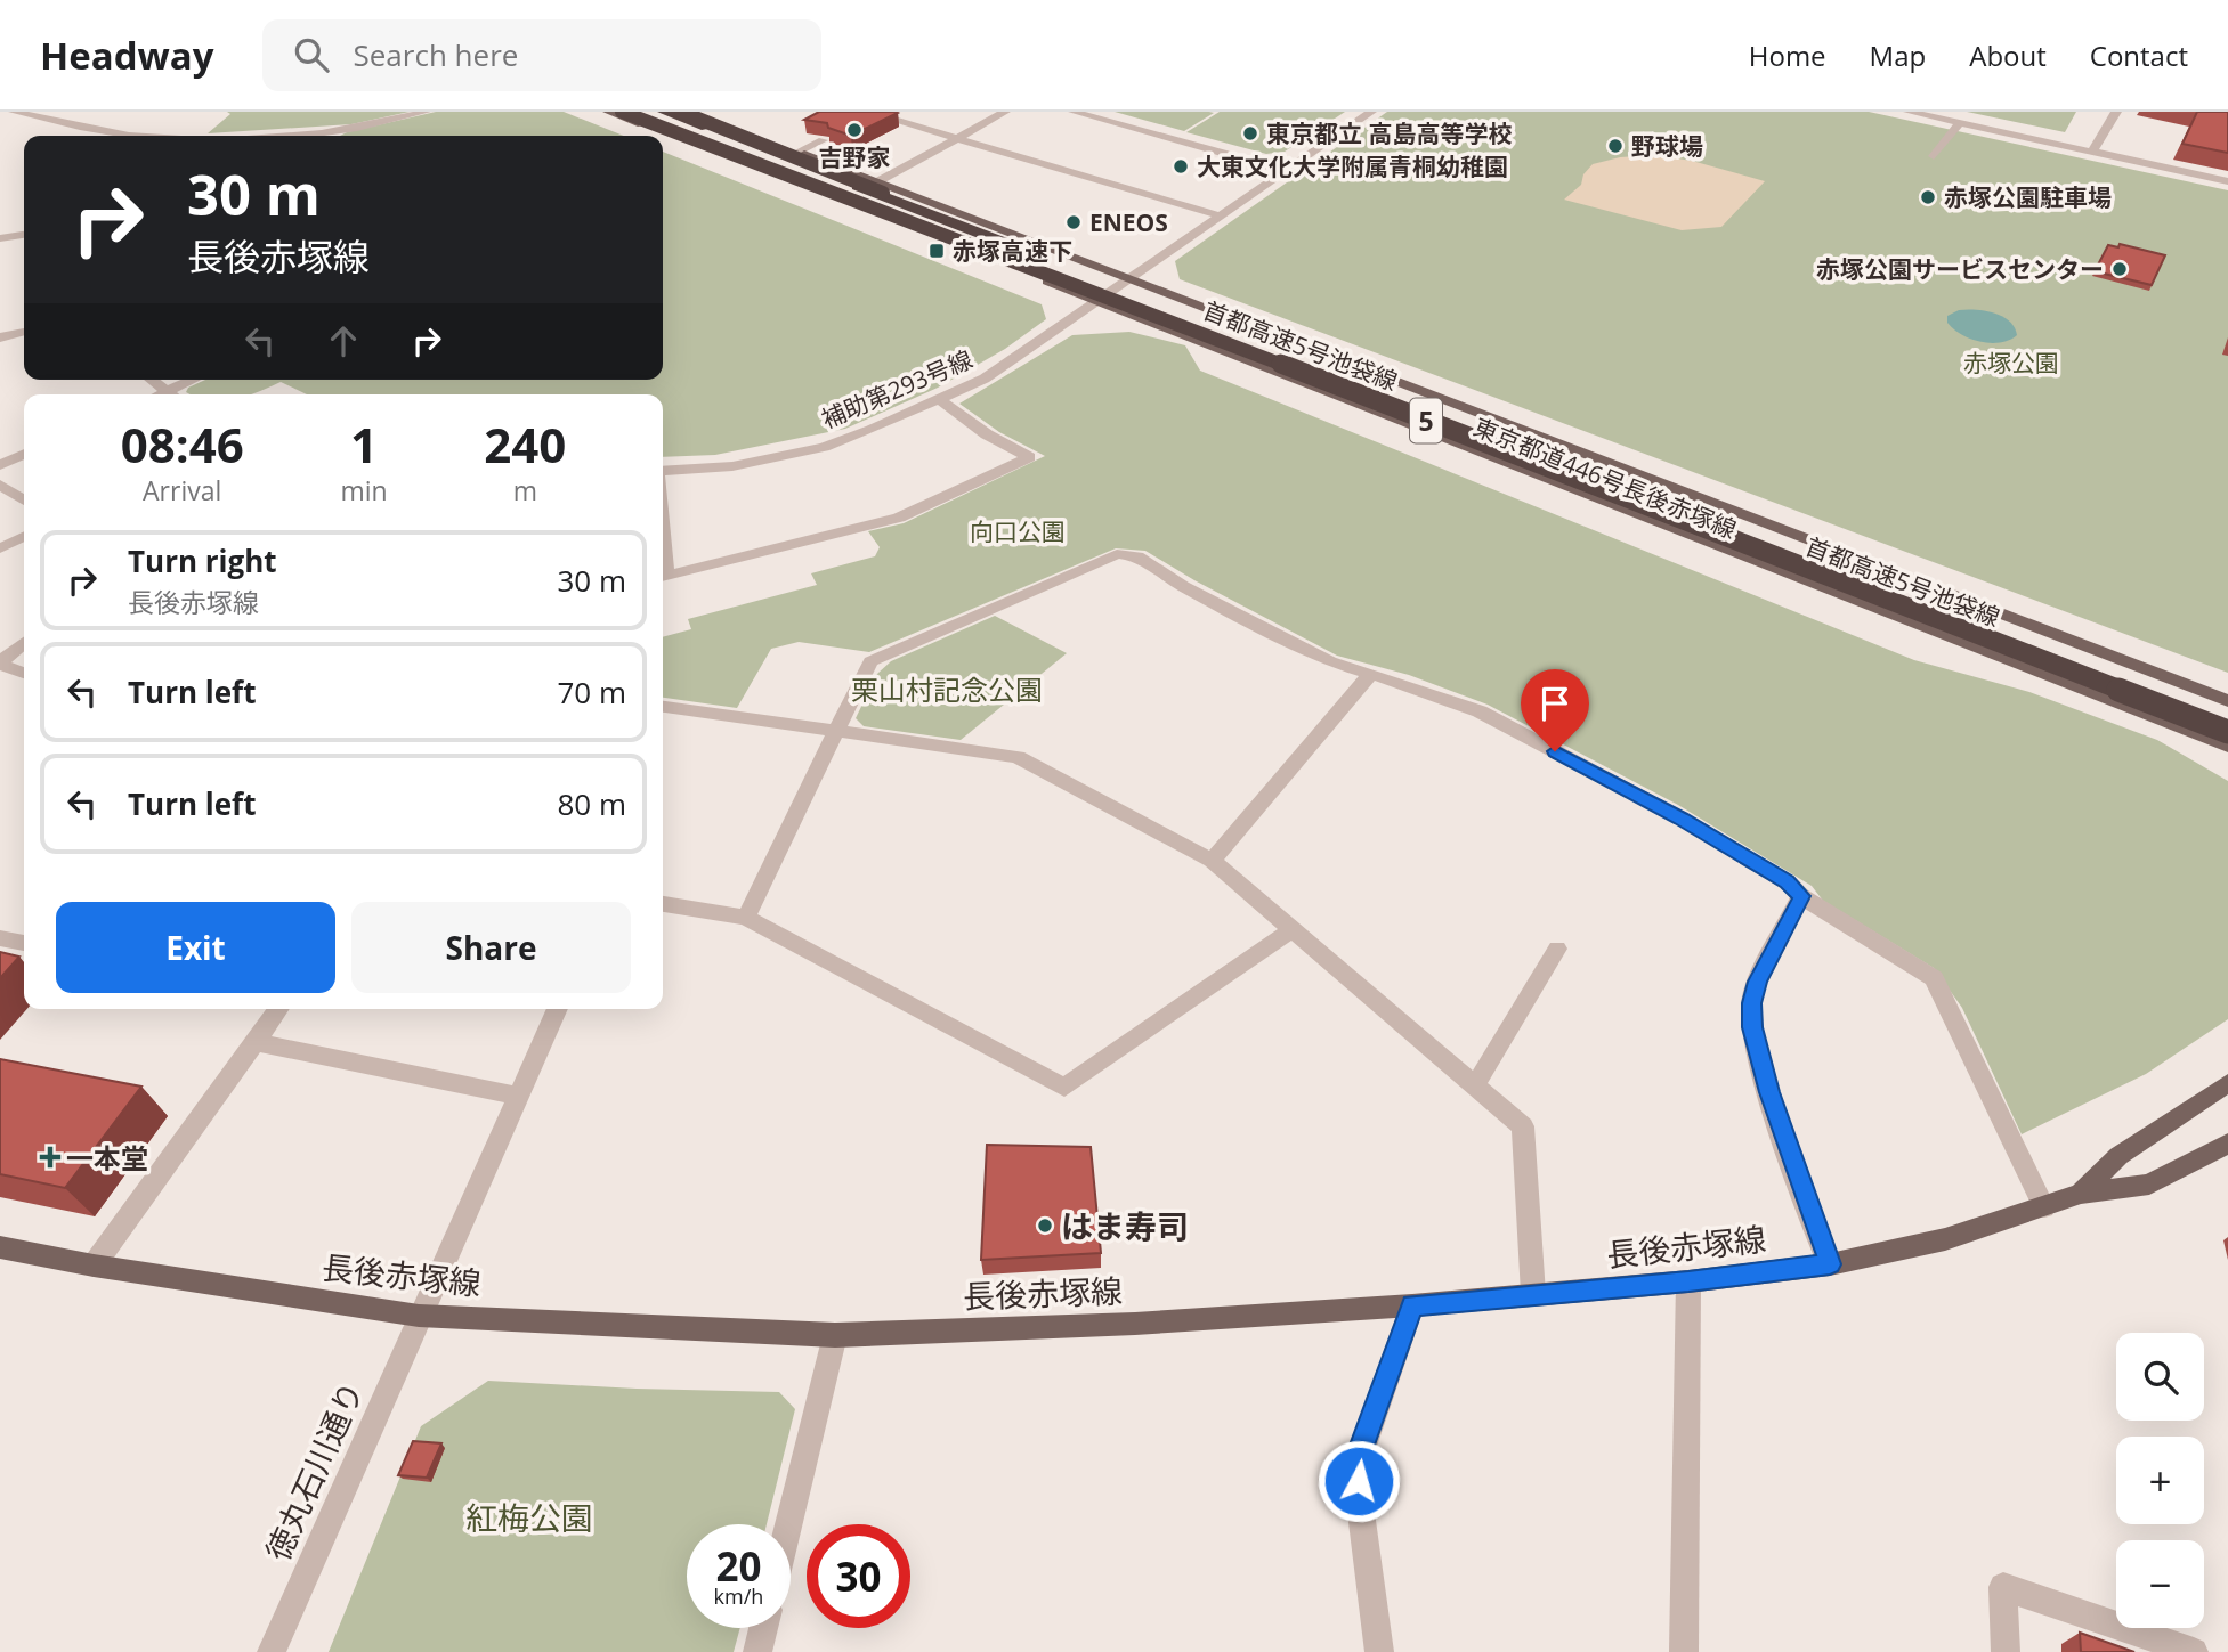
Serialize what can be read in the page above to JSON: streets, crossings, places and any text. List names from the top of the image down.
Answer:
{
  "streets": {
    "highway": ["首都高速5号池袋線", "5"],
    "main road": ["東京都道446号長後赤塚線", "長後赤塚線"],
    "street": ["補助第293号線", "徳丸石川通り"]
  },
  "crossings": [
    ["補助第293号線", "東京都道446号長後赤塚線"],
    ["長後赤塚線", "徳丸石川通り"]
  ],
  "parks": [
    "赤塚公園",
    "向口公園",
    "栗山村記念公園",
    "紅梅公園"
  ],
  "places": {
    "other": [
      "吉野家",
      "東京都立 高島高等学校",
      "野球場",
      "大東文化大学附属青桐幼稚園",
      "赤塚公園駐車場",
      "ENEOS",
      "赤塚公園サービスセンター",
      "はま寿司"
    ],
    "transit": ["赤塚高速下"],
    "health": ["一本堂"]
  },
  "page": {
    "header": "Headway",
    "search": "Search here",
    "nav": [
      "Home",
      "Map",
      "About",
      "Contact"
    ],
    "turn": ["30 m", "長後赤塚線"],
    "eta": [
      "08:46",
      "Arrival",
      "1",
      "min",
      "240",
      "m"
    ],
    "list": [
      {
        "name": "Turn right",
        "note": "長後赤塚線",
        "value": "30 m"
      },
      {
        "name": "Turn left",
        "value": "70 m"
      },
      {
        "name": "Turn left",
        "value": "80 m"
      }
    ],
    "buttons": ["Exit", "Share"],
    "map_buttons": ["+", "−"],
    "speed": "20 km/h",
    "limit": "30"
  }
}
